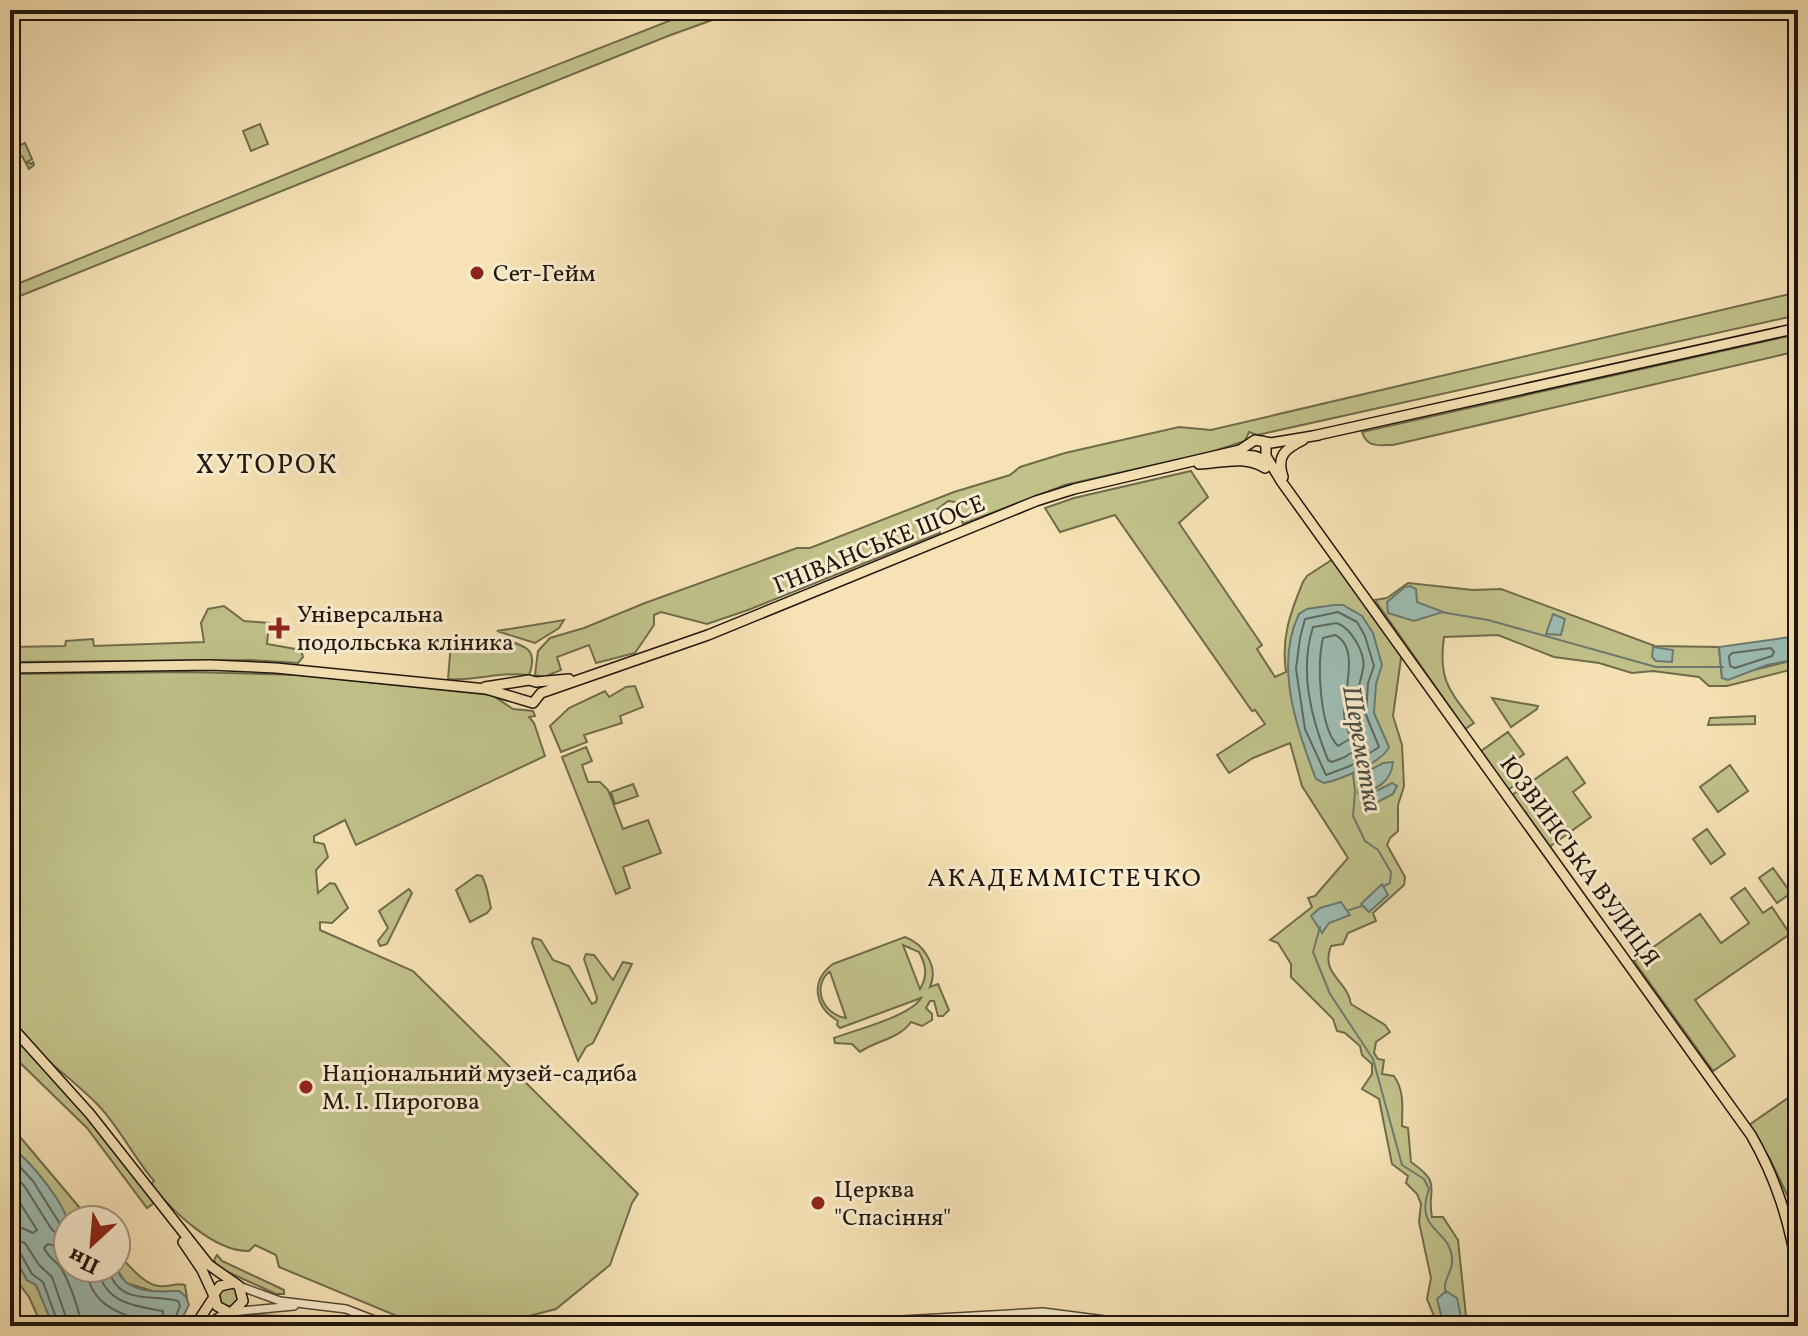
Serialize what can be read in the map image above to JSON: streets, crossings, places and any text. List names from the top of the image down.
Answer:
{
  "streets": {
    "main road": ["ГНІВАНСЬКЕ ШОСЕ", "ЮЗВИНСЬКА ВУЛИЦЯ"]
  },
  "districts": ["ХУТОРОК", "АКАДЕММІСТЕЧКО"],
  "water": ["Шереметка"],
  "places": {
    "other": ["Сет-Гейм", "Національний музей-садиба М. І. Пирогова", "Церква \"Спасіння\""],
    "health": ["Універсальна подольська кліника"]
  },
  "north": "bottom left"
}
